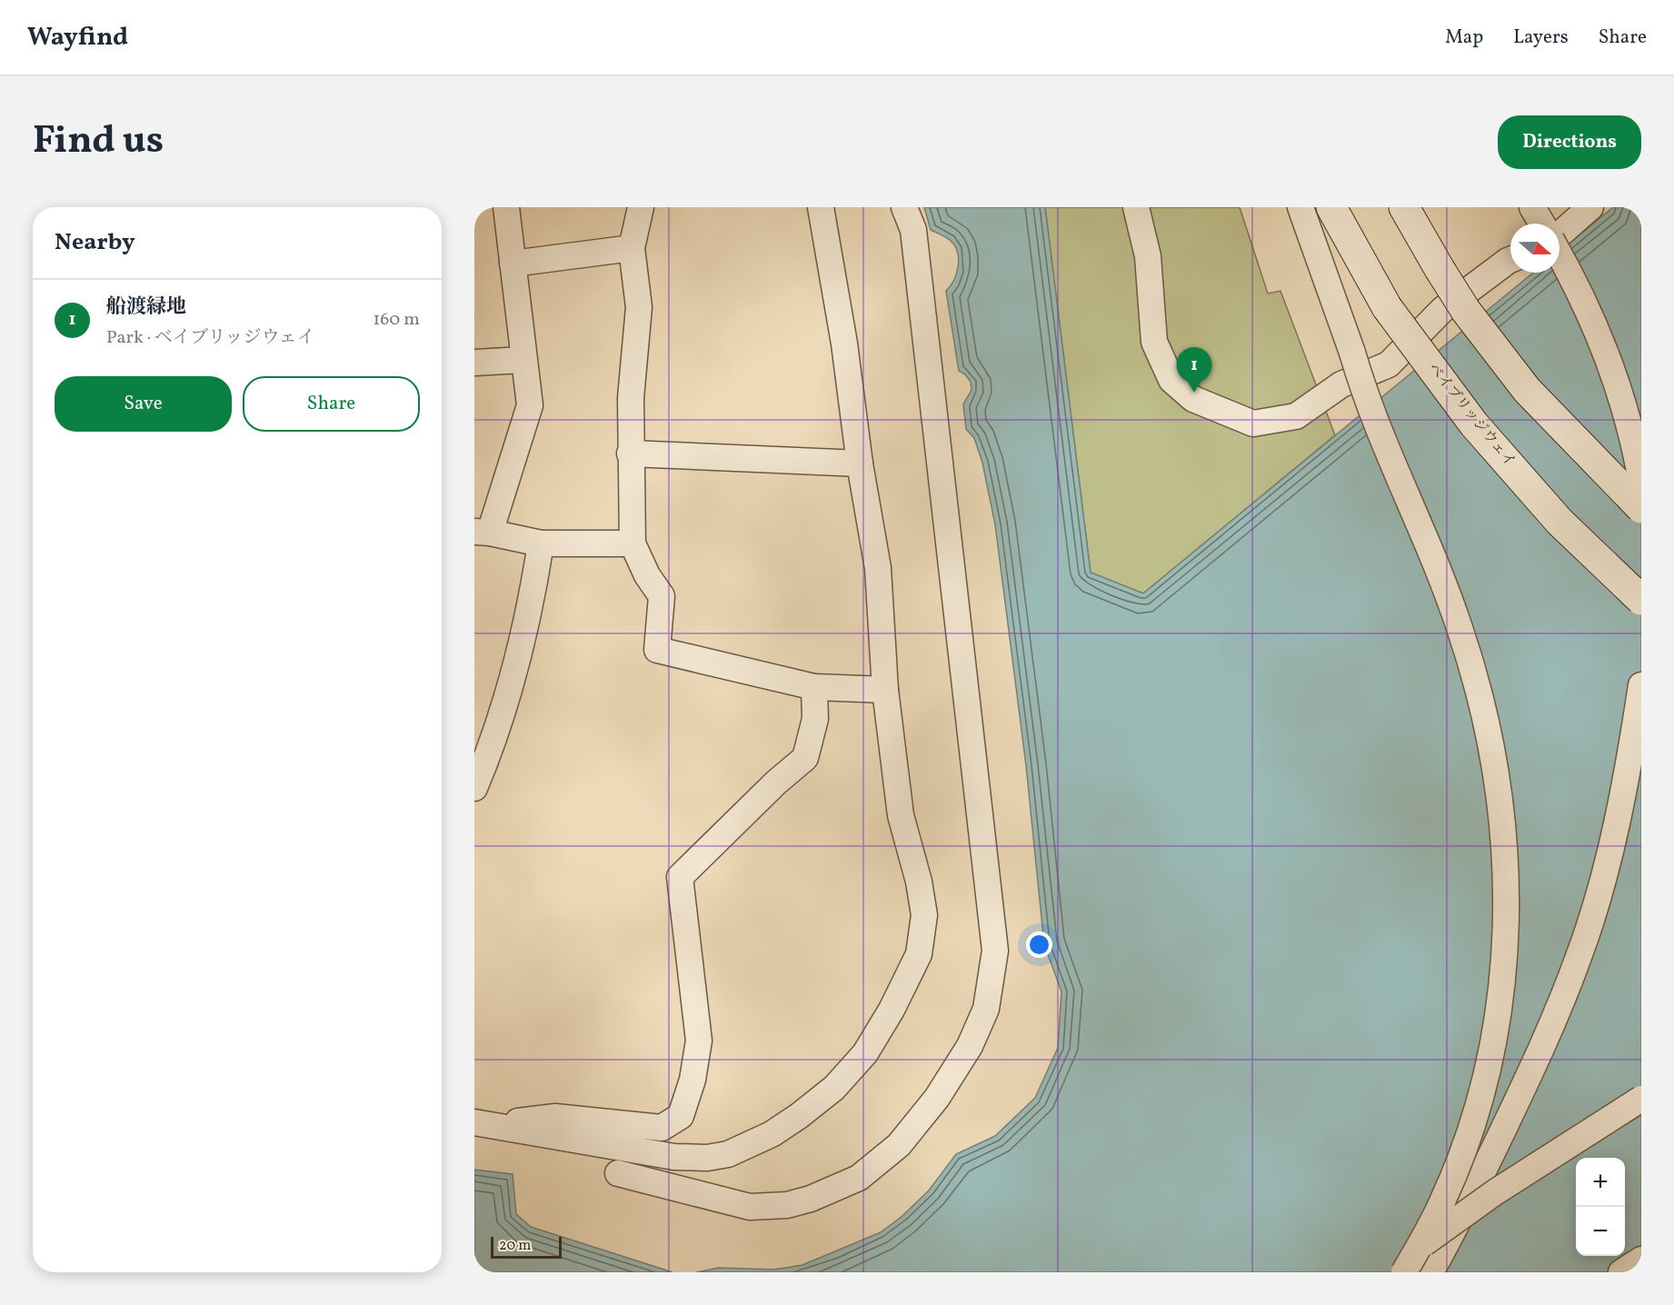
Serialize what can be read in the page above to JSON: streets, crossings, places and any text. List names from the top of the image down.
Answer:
{
  "streets": {
    "street": ["ベイブリッジウェイ"]
  },
  "scale_bar": "20 m",
  "north": "right",
  "page": {
    "header": "Wayfind",
    "nav": ["Map", "Layers", "Share"],
    "title": "Find us",
    "buttons": [
      "Directions",
      ["Save", "Share"]
    ],
    "heading": "Nearby",
    "list": [
      {
        "mark": "1",
        "name": "船渡緑地",
        "note": "Park · ベイブリッジウェイ",
        "value": "160 m"
      }
    ],
    "pins": "1",
    "map_buttons": ["+", "−"],
    "scale": "20 m"
  }
}
